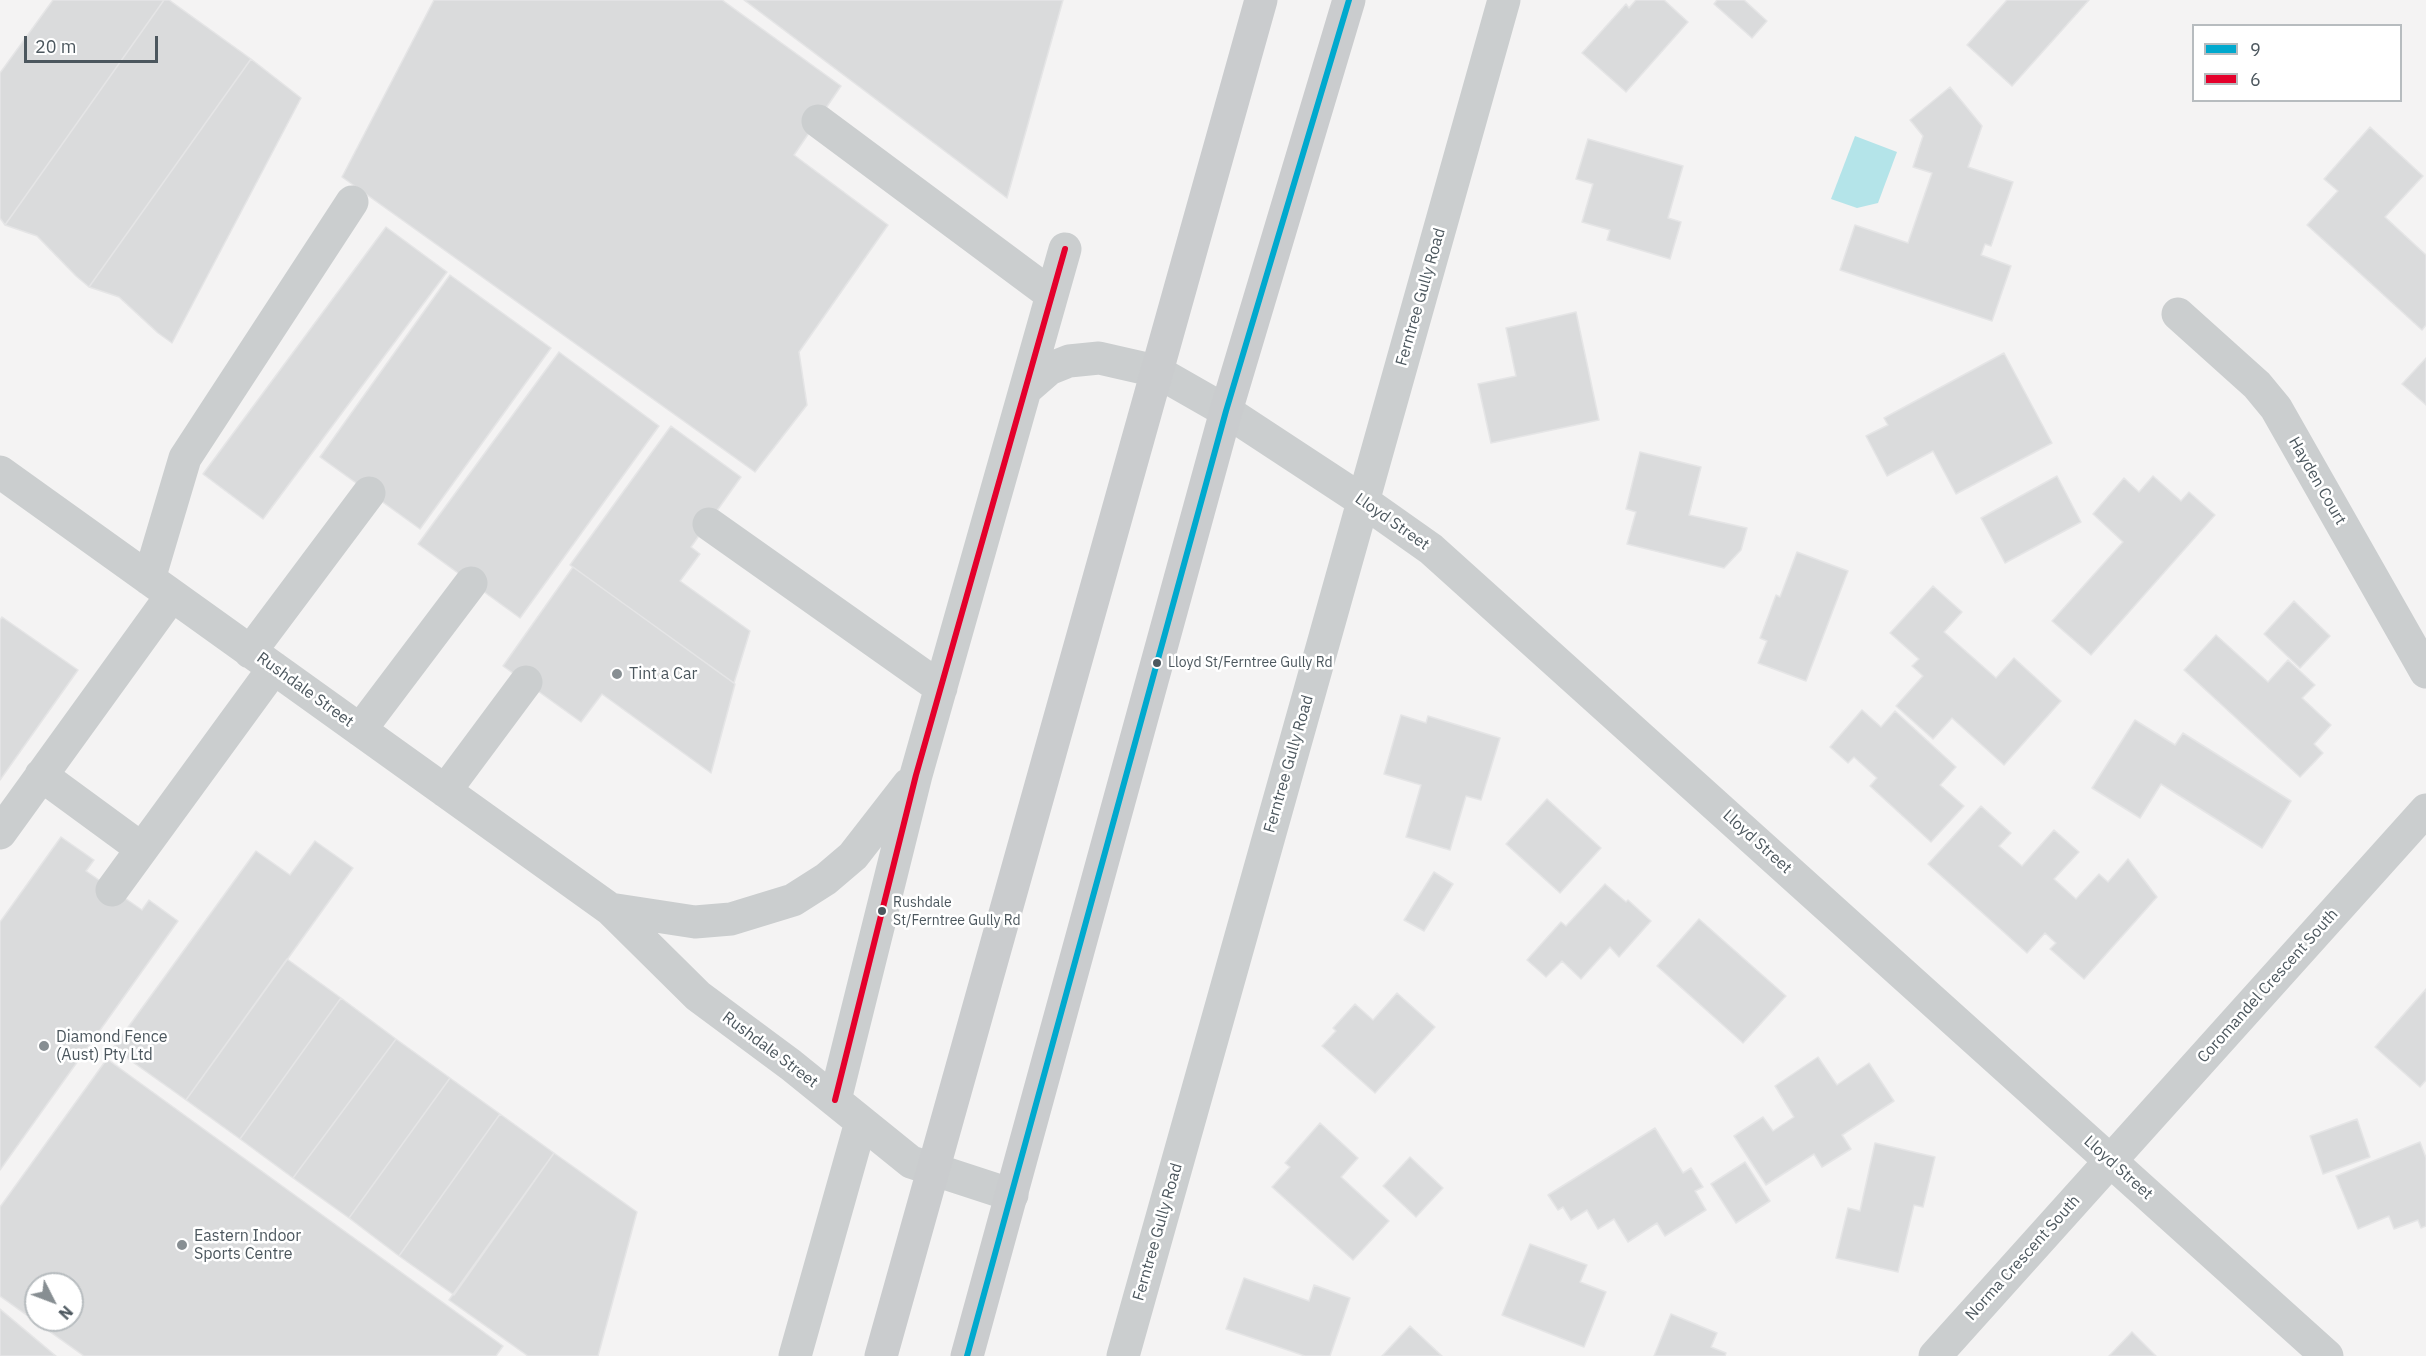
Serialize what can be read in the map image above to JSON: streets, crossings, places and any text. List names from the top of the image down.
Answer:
{
  "streets": {
    "street": [
      "Ferntree Gully Road",
      "Hayden Court",
      "Lloyd Street",
      "Rushdale Street",
      "Coromandel Crescent South",
      "Norma Crescent South"
    ]
  },
  "crossings": [
    ["Ferntree Gully Road", "Lloyd Street"],
    ["Lloyd Street", "Coromandel Crescent South"],
    ["Lloyd Street", "Norma Crescent South"],
    ["Coromandel Crescent South", "Norma Crescent South"]
  ],
  "places": [
    "Lloyd St/Ferntree Gully Rd",
    "Tint a Car",
    "Rushdale St/Ferntree Gully Rd",
    "Diamond Fence (Aust) Pty Ltd",
    "Eastern Indoor Sports Centre"
  ],
  "lines": ["transit line 9", "transit line 6"],
  "legend": ["9", "6"],
  "scale_bar": "20 m",
  "north": "bottom right"
}
